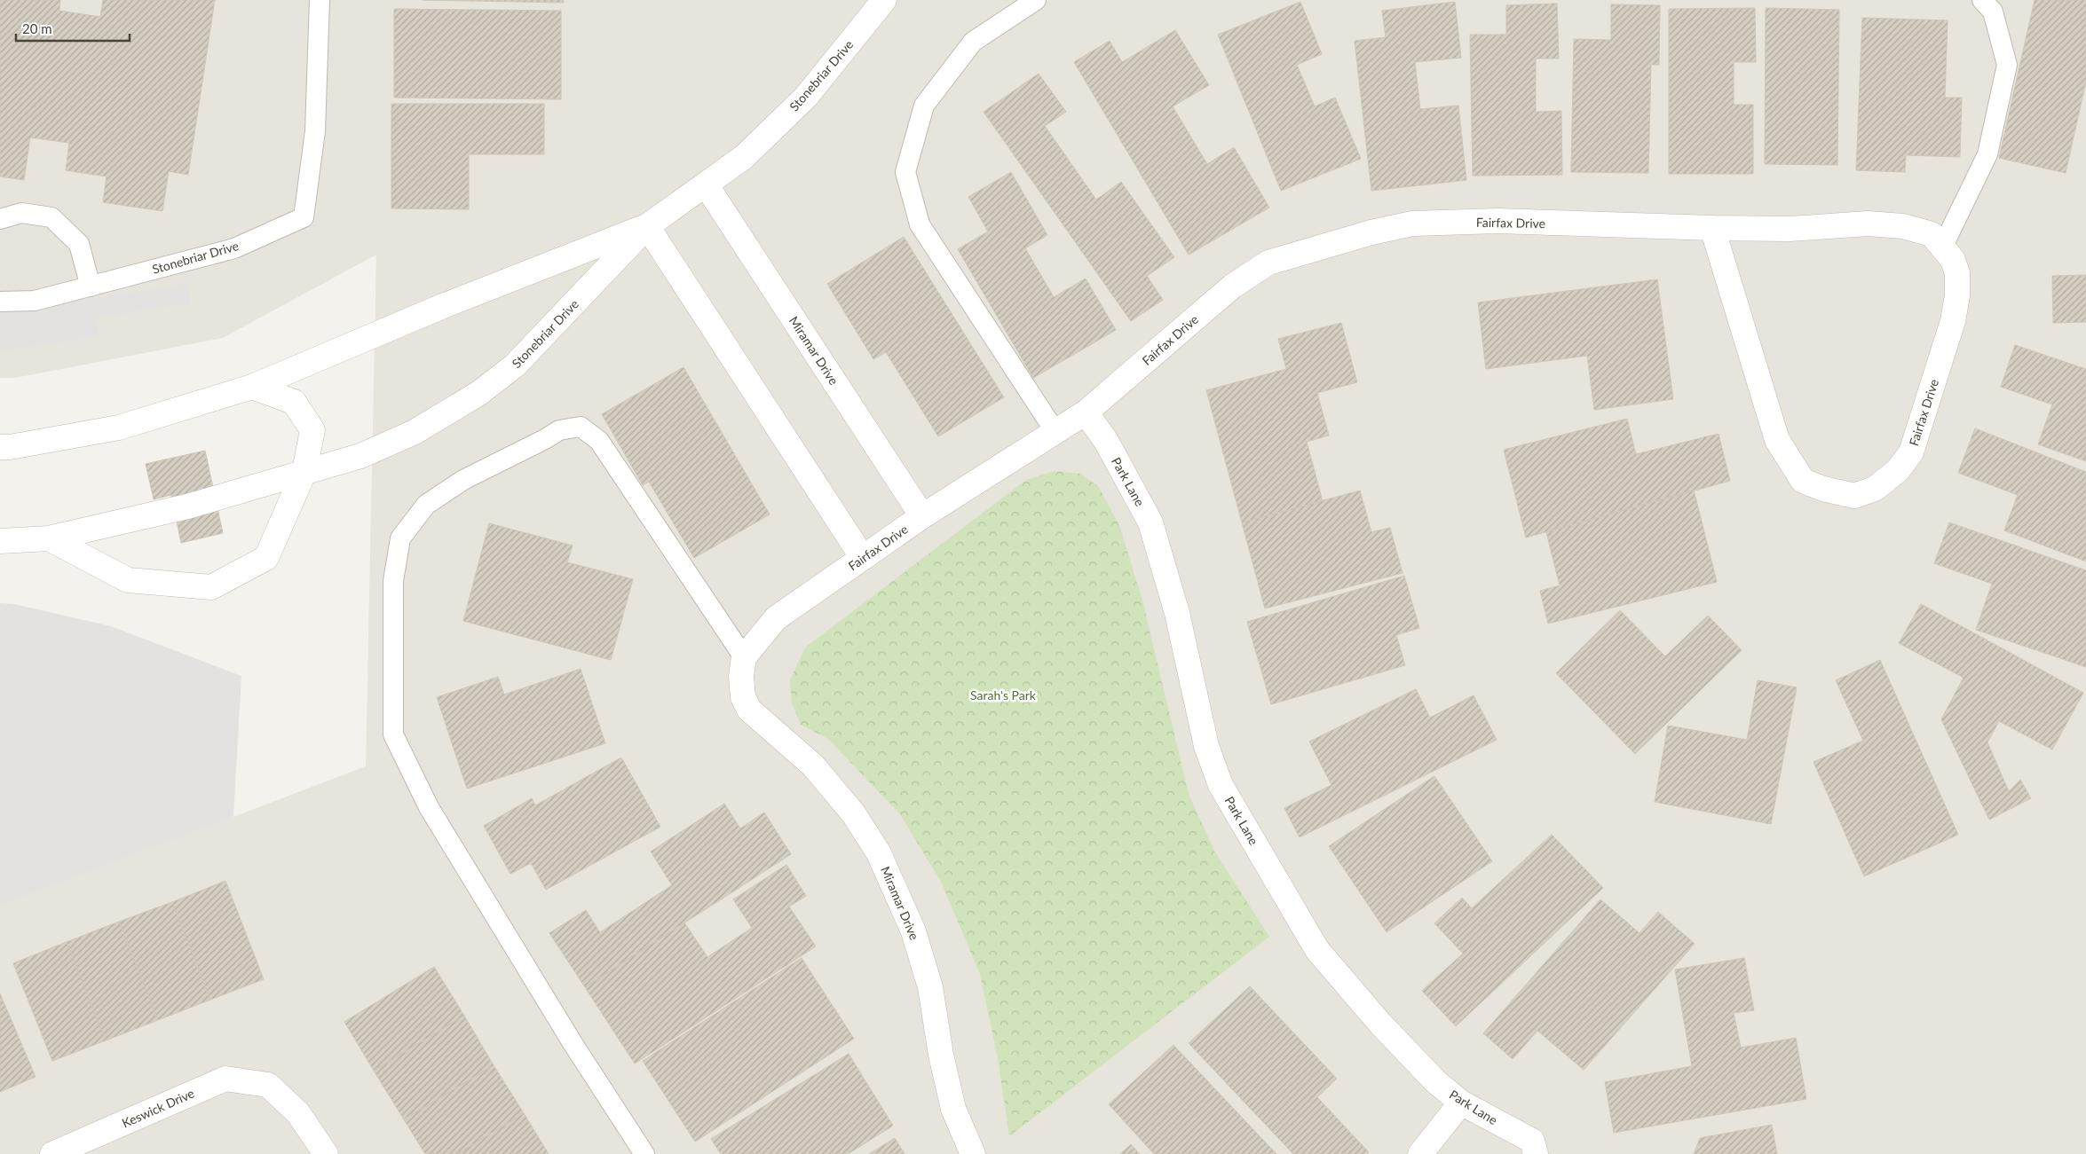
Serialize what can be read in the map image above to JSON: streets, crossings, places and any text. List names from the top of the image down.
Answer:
{
  "streets": {
    "street": [
      "Stonebriar Drive",
      "Fairfax Drive",
      "Miramar Drive",
      "Park Lane",
      "Keswick Drive"
    ]
  },
  "crossings": [
    ["Stonebriar Drive", "Miramar Drive"],
    ["Fairfax Drive", "Miramar Drive"],
    ["Fairfax Drive", "Park Lane"]
  ],
  "parks": ["Sarah's Park"],
  "scale_bar": "20 m"
}
